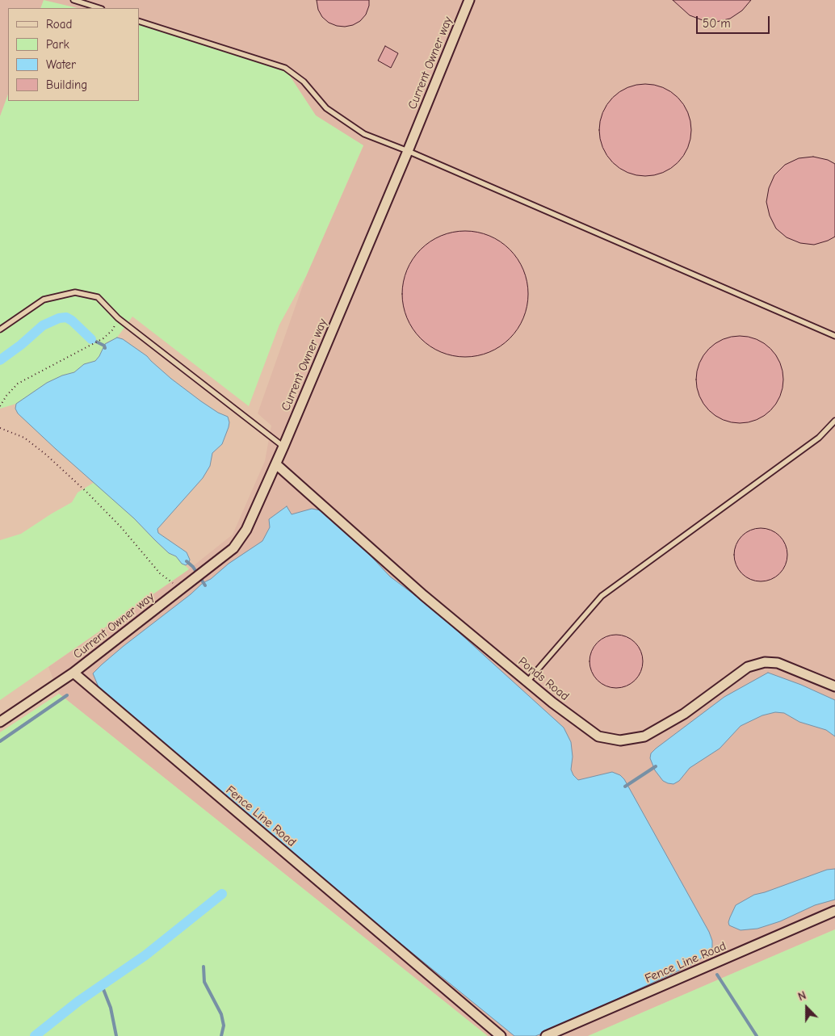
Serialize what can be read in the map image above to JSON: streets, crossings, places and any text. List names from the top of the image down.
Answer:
{
  "streets": {
    "street": ["Current Owner way", "Ponds Road", "Fence Line Road"]
  },
  "crossings": [
    ["Current Owner way", "Ponds Road"],
    ["Current Owner way", "Fence Line Road"]
  ],
  "legend": [
    "Road",
    "Park",
    "Water",
    "Building"
  ],
  "scale_bar": "50 m",
  "north": "top"
}
